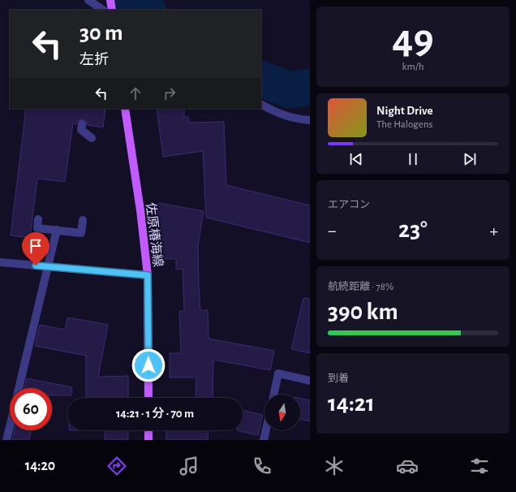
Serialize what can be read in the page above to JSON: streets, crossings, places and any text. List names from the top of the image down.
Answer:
{
  "streets": {
    "main road": ["佐原椿海線"]
  },
  "north": "bottom",
  "page": {
    "tile": [
      ["49", "km/h"],
      "エアコン",
      ["航続距離 · 78%", "390 km"],
      ["到着", "14:21"]
    ],
    "turn": ["30 m", "左折"],
    "song": ["Night Drive", "The Halogens"],
    "heat": ["−", "23°", "+"],
    "limit": "60",
    "trip": "14:21 · 1 分 · 70 m",
    "tabs": "14:20"
  }
}
